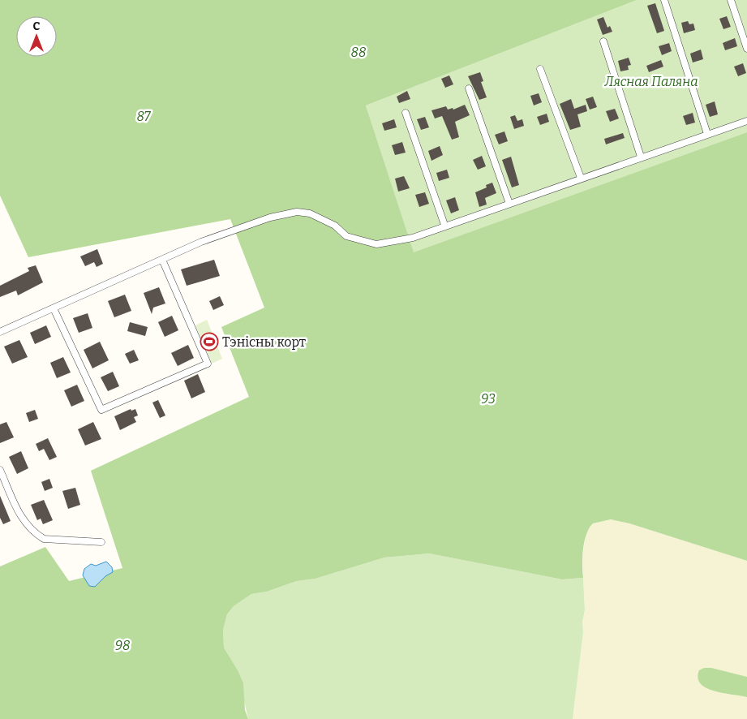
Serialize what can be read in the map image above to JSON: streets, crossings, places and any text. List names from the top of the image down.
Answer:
{
  "parks": [
    "88",
    "Лясная Паляна",
    "87",
    "93",
    "98"
  ],
  "places": {
    "sports": ["Тэнісны корт"]
  },
  "north": "top"
}
